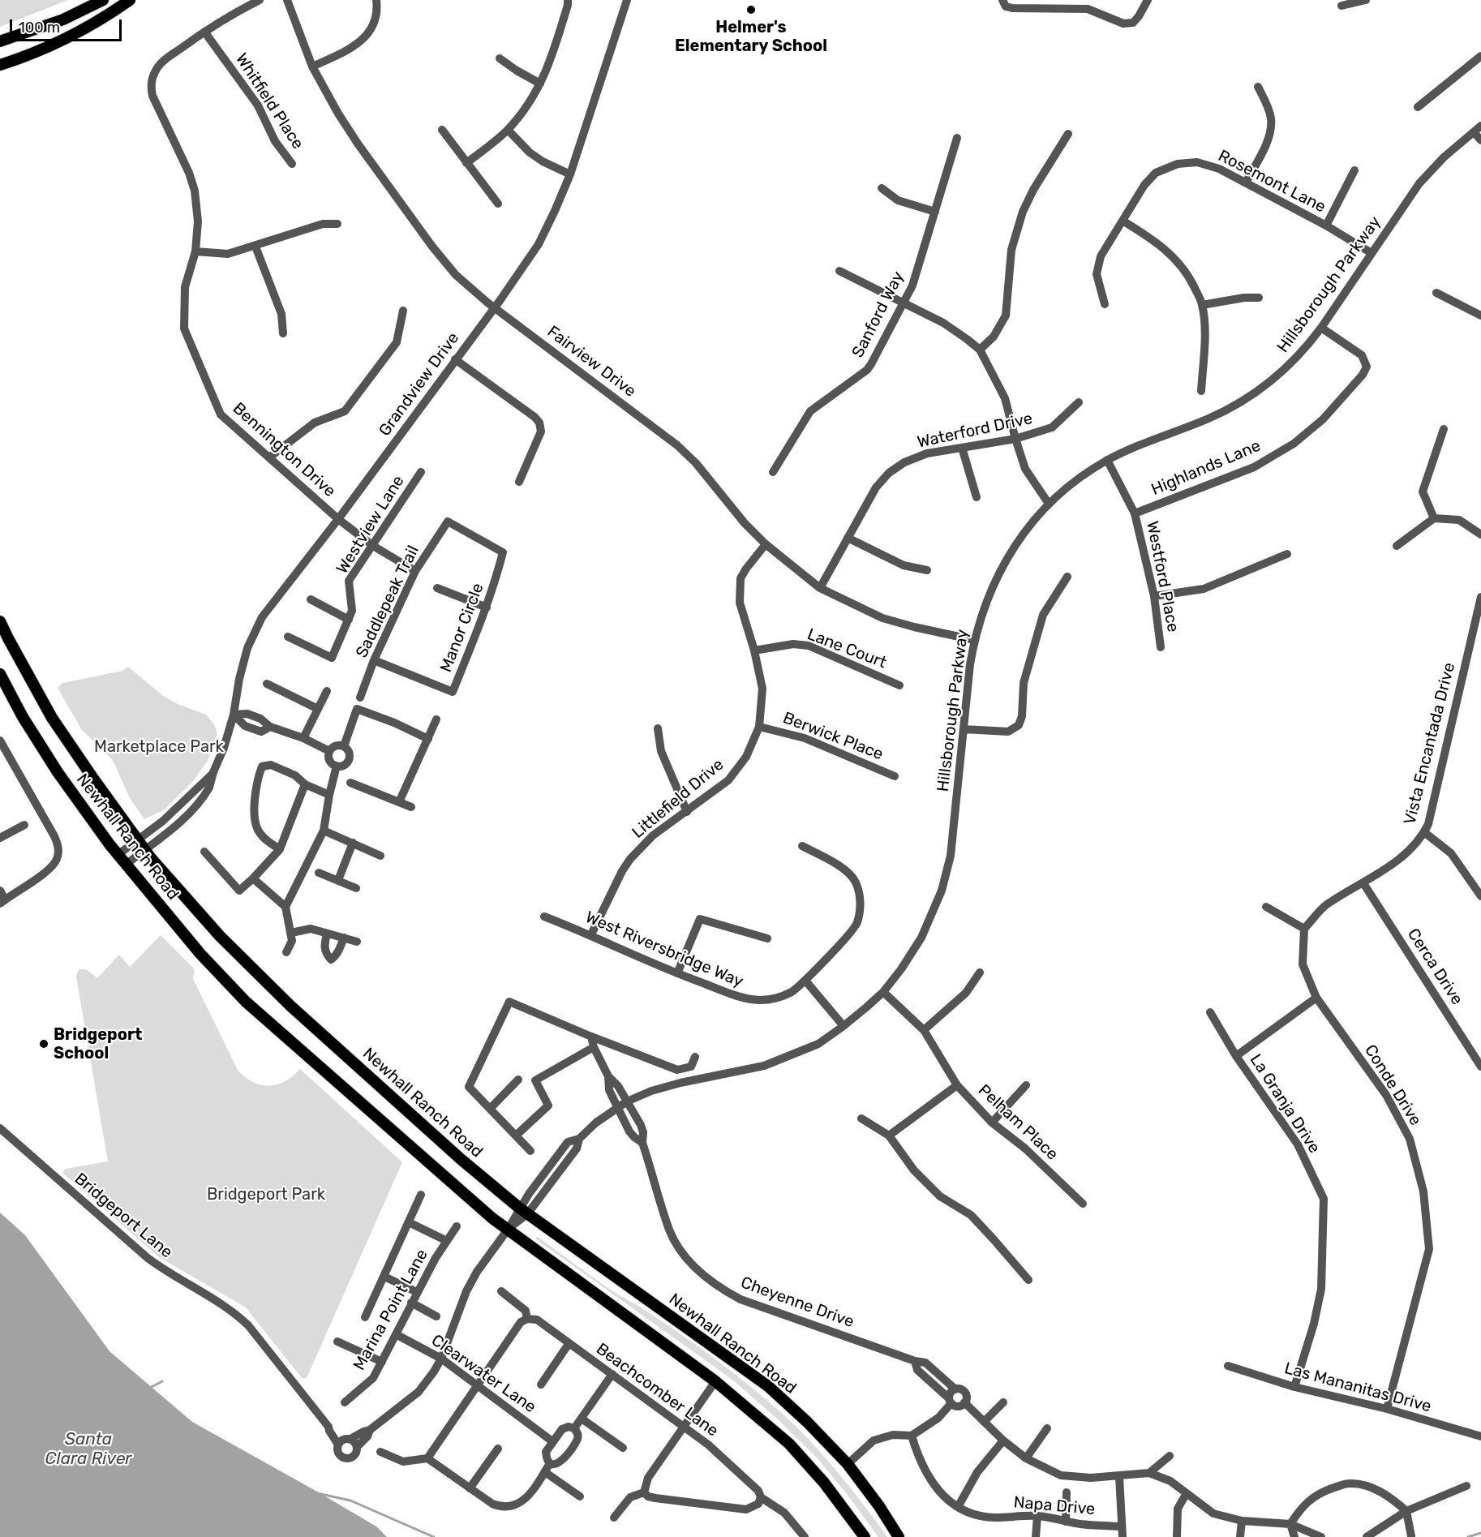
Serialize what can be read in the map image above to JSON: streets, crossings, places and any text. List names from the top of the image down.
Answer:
{
  "streets": {
    "main road": ["Newhall Ranch Road"],
    "street": [
      "Whitfield Place",
      "Rosemont Lane",
      "Hillsborough Parkway",
      "Sanford Way",
      "Fairview Drive",
      "Grandview Drive",
      "Waterford Drive",
      "Bennington Drive",
      "Highlands Lane",
      "Westview Lane",
      "Westford Place",
      "Saddlepeak Trail",
      "Manor Circle",
      "Lane Court",
      "Berwick Place",
      "Vista Encantada Drive",
      "Littlefield Drive",
      "West Riversbridge Way",
      "Cerca Drive",
      "Conde Drive",
      "La Granja Drive",
      "Pelham Place",
      "Bridgeport Lane",
      "Cheyenne Drive",
      "Marina Point Lane",
      "Clearwater Lane",
      "Las Mananitas Drive",
      "Beachcomber Lane",
      "Napa Drive"
    ]
  },
  "crossings": [
    ["Whitfield Place", "Bennington Drive"],
    ["Rosemont Lane", "Hillsborough Parkway"],
    ["Hillsborough Parkway", "Fairview Drive"],
    ["Hillsborough Parkway", "Highlands Lane"],
    ["Hillsborough Parkway", "Westford Place"],
    ["Hillsborough Parkway", "Newhall Ranch Road"],
    ["Hillsborough Parkway", "Pelham Place"],
    ["Hillsborough Parkway", "Cheyenne Drive"],
    ["Hillsborough Parkway", "Clearwater Lane"],
    ["Fairview Drive", "Grandview Drive"],
    ["Fairview Drive", "Waterford Drive"],
    ["Fairview Drive", "Littlefield Drive"],
    ["Grandview Drive", "Bennington Drive"],
    ["Grandview Drive", "Newhall Ranch Road"],
    ["Bennington Drive", "Westview Lane"],
    ["Bennington Drive", "Saddlepeak Trail"],
    ["Highlands Lane", "Westford Place"],
    ["Saddlepeak Trail", "Manor Circle"],
    ["Lane Court", "Littlefield Drive"],
    ["Berwick Place", "Littlefield Drive"],
    ["Vista Encantada Drive", "Cerca Drive"],
    ["Vista Encantada Drive", "Conde Drive"],
    ["Littlefield Drive", "West Riversbridge Way"],
    ["Conde Drive", "Las Mananitas Drive"],
    ["La Granja Drive", "Las Mananitas Drive"],
    ["Marina Point Lane", "Clearwater Lane"]
  ],
  "water": ["Santa Clara River"],
  "parks": ["Marketplace Park", "Bridgeport Park"],
  "places": ["Helmer's Elementary School", "Bridgeport School"],
  "scale_bar": "100 m"
}
